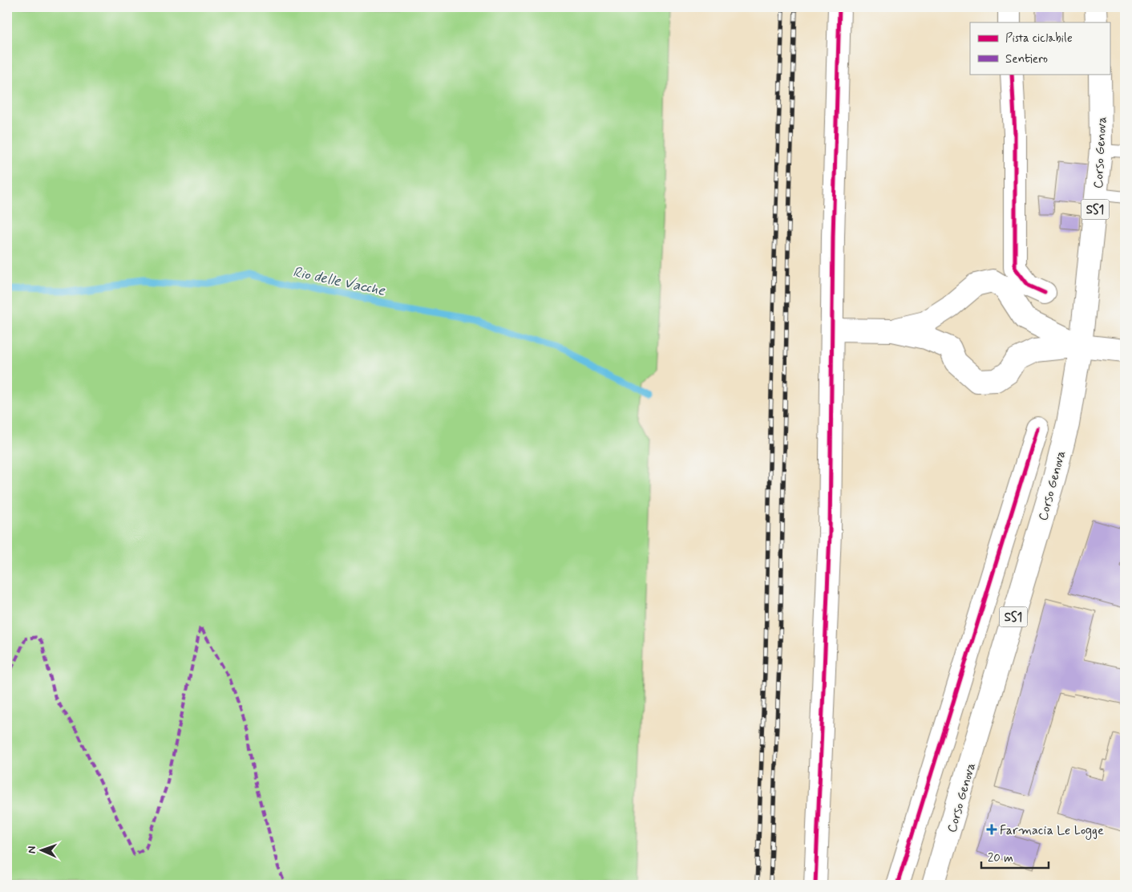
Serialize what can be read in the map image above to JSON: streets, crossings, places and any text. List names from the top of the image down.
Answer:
{
  "streets": {
    "street": ["Corso Genova", "SS1"]
  },
  "water": ["Rio delle Vacche"],
  "places": {
    "health": ["Farmacia Le Logge"]
  },
  "legend": ["Pista ciclabile", "Sentiero"],
  "scale_bar": "20 m",
  "north": "left"
}
